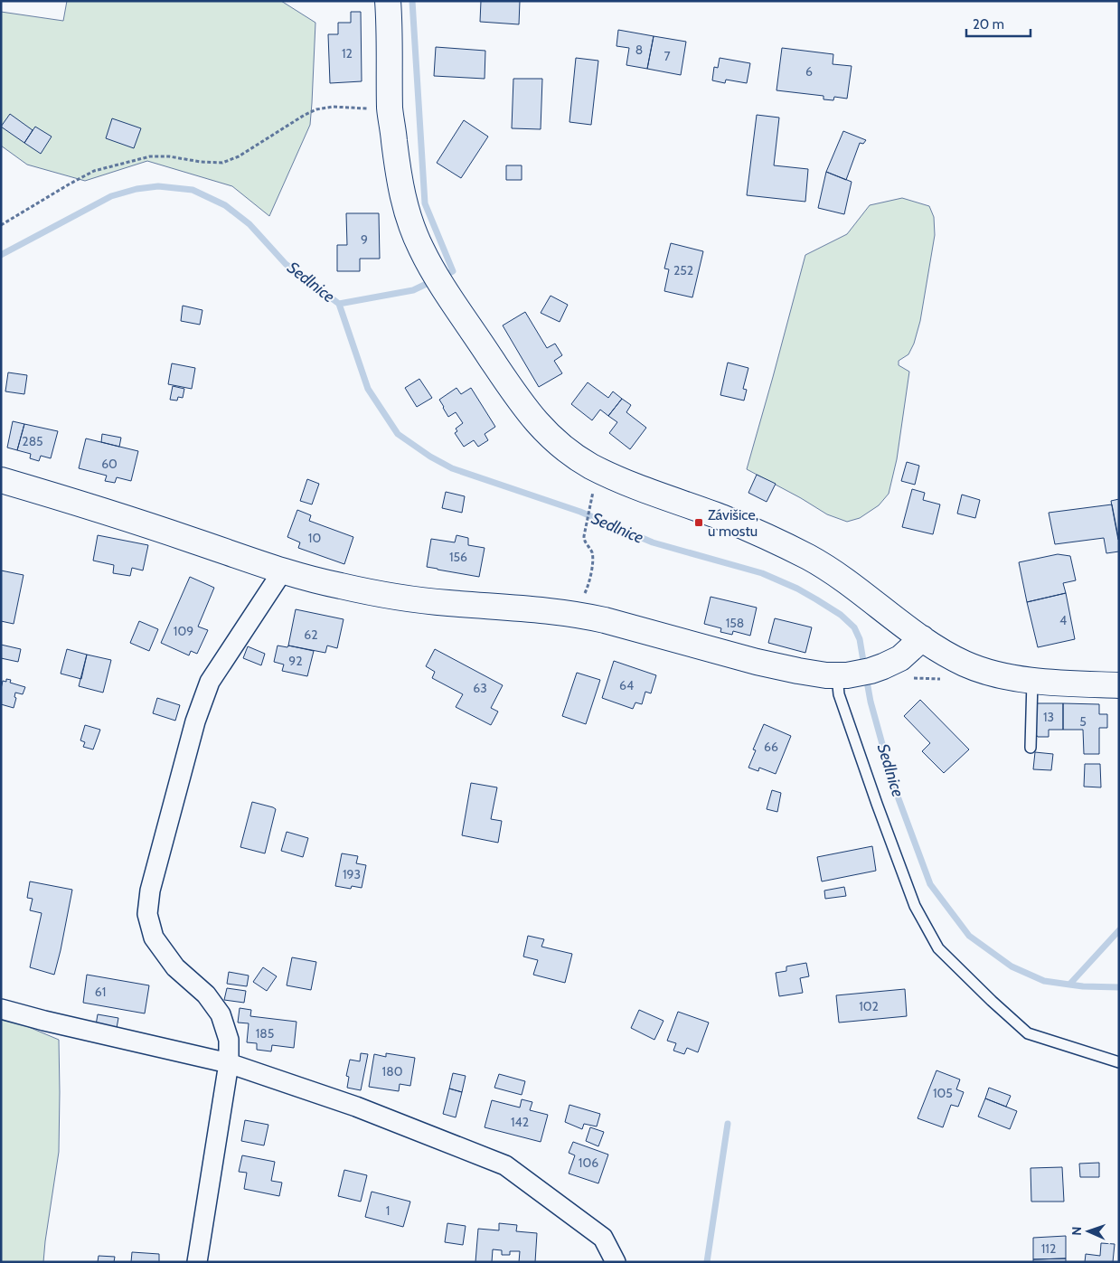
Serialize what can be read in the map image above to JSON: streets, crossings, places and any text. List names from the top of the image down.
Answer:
{
  "water": ["Sedlnice"],
  "places": {
    "transit": ["Závišice, u mostu"]
  },
  "house_numbers": [
    "8",
    "12",
    "7",
    "6",
    "9",
    "252",
    "285",
    "60",
    "10",
    "156",
    "4",
    "158",
    "109",
    "62",
    "92",
    "64",
    "63",
    "13",
    "5",
    "66",
    "193",
    "61",
    "102",
    "185",
    "180",
    "105",
    "142",
    "106",
    "1",
    "112"
  ],
  "scale_bar": "20 m",
  "north": "left"
}
